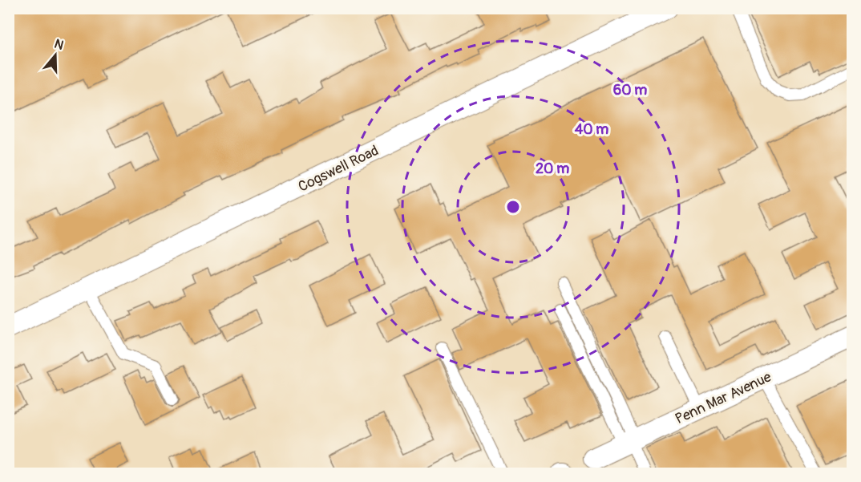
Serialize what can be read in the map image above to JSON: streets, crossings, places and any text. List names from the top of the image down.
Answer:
{
  "streets": {
    "street": ["Cogswell Road", "Penn Mar Avenue"]
  },
  "north": "top",
  "rings": ["60 m", "40 m", "20 m"]
}
